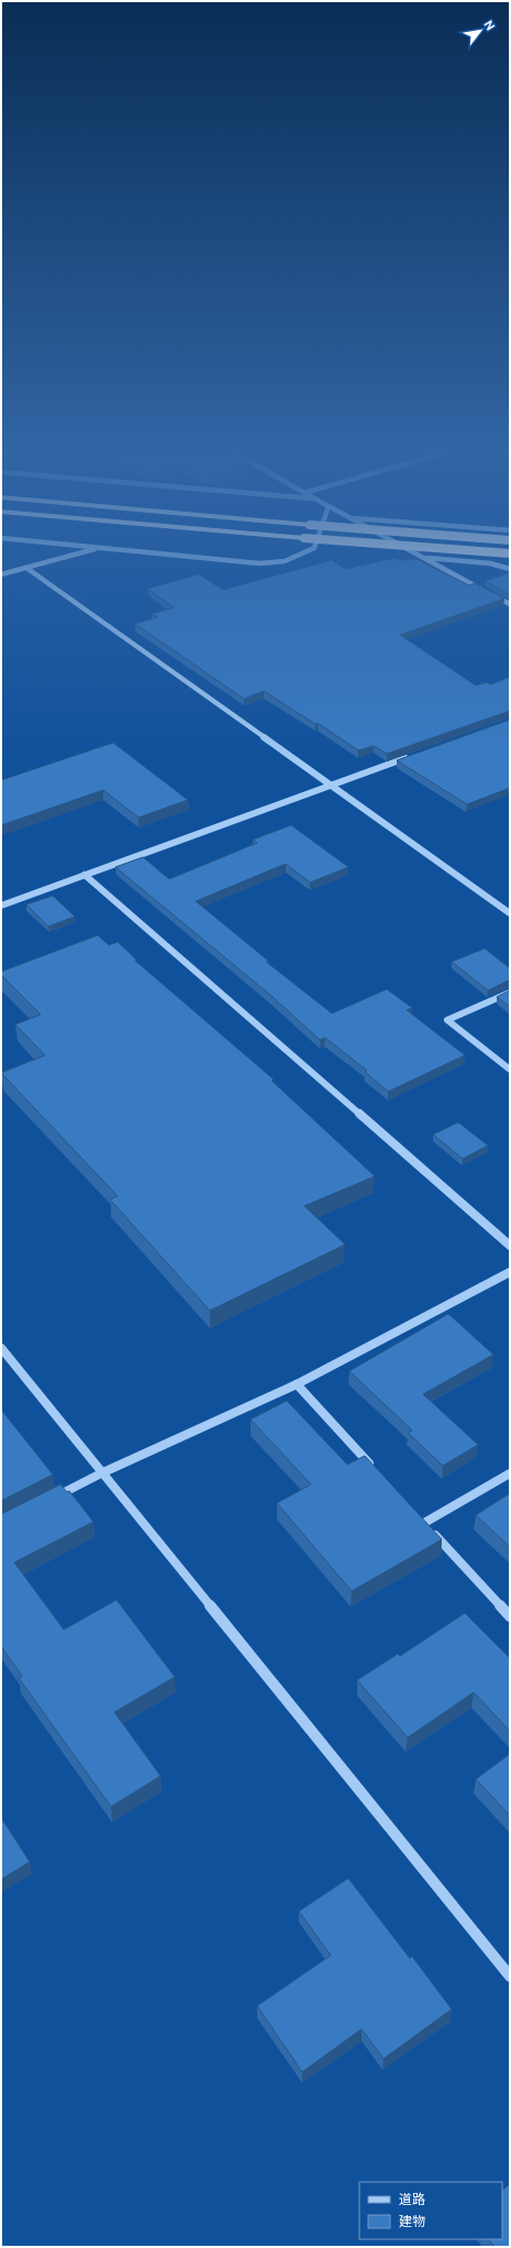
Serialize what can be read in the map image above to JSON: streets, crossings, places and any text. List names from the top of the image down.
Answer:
{
  "legend": ["道路", "建物"],
  "north": "top right"
}
